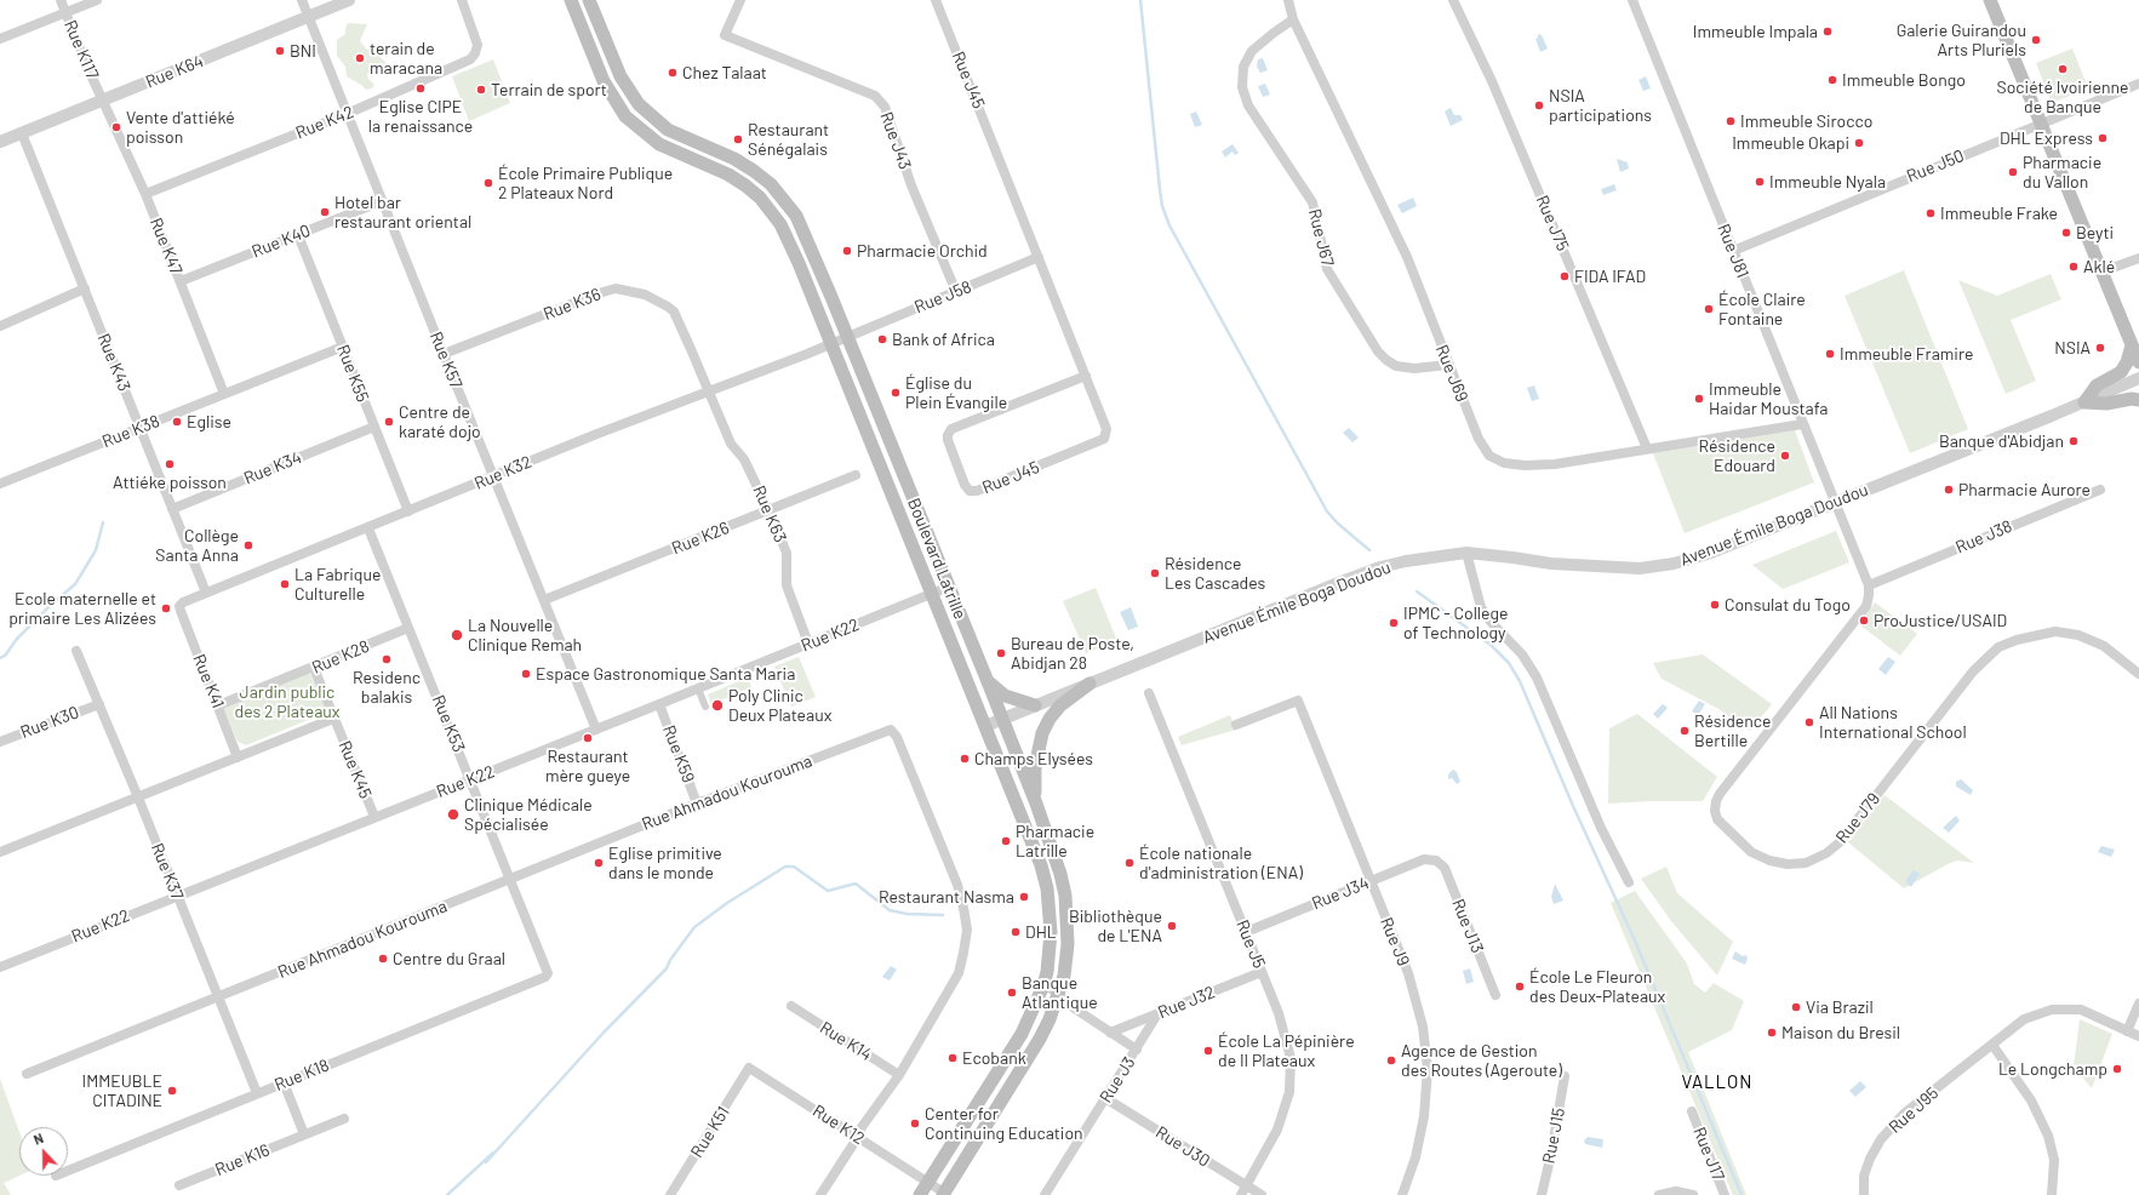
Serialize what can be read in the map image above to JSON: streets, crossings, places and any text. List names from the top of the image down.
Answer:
{
  "streets": {
    "main road": ["Boulevard Latrille"],
    "street": [
      "Rue K117",
      "Rue K64",
      "Rue J45",
      "Rue K42",
      "Rue J43",
      "Rue J50",
      "Rue J75",
      "Rue J67",
      "Rue K40",
      "Rue K47",
      "Rue J81",
      "Rue J58",
      "Rue K36",
      "Rue K57",
      "Rue K43",
      "Rue K55",
      "Rue J69",
      "Rue K38",
      "Rue K34",
      "Rue K32",
      "Rue K63",
      "Avenue Émile Boga Doudou",
      "Rue J38",
      "Rue K26",
      "Rue K22",
      "Rue K28",
      "Rue K41",
      "Rue K30",
      "Rue K53",
      "Rue K59",
      "Rue K45",
      "Rue Ahmadou Kourouma",
      "Rue J79",
      "Rue K37",
      "Rue J34",
      "Rue J13",
      "Rue J9",
      "Rue J5",
      "Rue J32",
      "Rue K14",
      "Rue K18",
      "Rue J3",
      "Rue J95",
      "Rue K12",
      "Rue K51",
      "Rue J15",
      "Rue J30",
      "Rue J17",
      "Rue K16"
    ]
  },
  "crossings": [
    ["Rue K117", "Rue K64"],
    ["Rue K117", "Rue K47"],
    ["Rue K64", "Rue K47"],
    ["Rue K64", "Rue K57"],
    ["Rue K64", "Rue K43"],
    ["Rue J45", "Rue J58"],
    ["Rue K42", "Rue K47"],
    ["Rue K42", "Rue K57"],
    ["Rue J43", "Rue J58"],
    ["Rue J50", "Rue J81"],
    ["Rue J75", "Rue J69"],
    ["Rue J67", "Rue J69"],
    ["Rue K40", "Rue K47"],
    ["Rue K40", "Rue K57"],
    ["Rue K40", "Rue K55"],
    ["Rue K47", "Rue K38"],
    ["Rue J81", "Rue J69"],
    ["Rue J81", "Avenue Émile Boga Doudou"],
    ["Rue J58", "Rue K32"],
    ["Rue J58", "Boulevard Latrille"],
    ["Rue K36", "Rue K57"],
    ["Rue K36", "Rue K32"],
    ["Rue K36", "Rue K63"],
    ["Rue K57", "Rue K32"],
    ["Rue K57", "Rue K26"],
    ["Rue K57", "Rue K22"],
    ["Rue K43", "Rue K38"],
    ["Rue K43", "Rue K34"],
    ["Rue K43", "Rue K32"],
    ["Rue K55", "Rue K38"],
    ["Rue K55", "Rue K34"],
    ["Rue K55", "Rue K32"],
    ["Rue K32", "Rue K63"],
    ["Rue K32", "Boulevard Latrille"],
    ["Rue K32", "Rue K41"],
    ["Rue K32", "Rue K53"],
    ["Rue K63", "Rue K26"],
    ["Rue K63", "Rue K22"],
    ["Avenue Émile Boga Doudou", "Boulevard Latrille"],
    ["Rue J38", "Rue J79"],
    ["Boulevard Latrille", "Rue K22"],
    ["Boulevard Latrille", "Rue K12"],
    ["Rue K22", "Rue K53"],
    ["Rue K22", "Rue K59"],
    ["Rue K22", "Rue K45"],
    ["Rue K22", "Rue K37"],
    ["Rue K28", "Rue K41"],
    ["Rue K28", "Rue K53"],
    ["Rue K28", "Rue K45"],
    ["Rue K30", "Rue K37"],
    ["Rue K53", "Rue Ahmadou Kourouma"],
    ["Rue K53", "Rue K18"],
    ["Rue K59", "Rue Ahmadou Kourouma"],
    ["Rue Ahmadou Kourouma", "Rue K37"],
    ["Rue Ahmadou Kourouma", "Rue K14"],
    ["Rue Ahmadou Kourouma", "Rue K12"],
    ["Rue K37", "Rue K18"],
    ["Rue J34", "Rue J13"],
    ["Rue J34", "Rue J9"],
    ["Rue J34", "Rue J5"],
    ["Rue J5", "Rue J32"],
    ["Rue J5", "Rue J30"],
    ["Rue J32", "Rue J3"],
    ["Rue J3", "Rue J30"],
    ["Rue K12", "Rue K51"]
  ],
  "districts": ["VALLON"],
  "parks": ["Jardin public des 2 Plateaux"],
  "places": [
    "Immeuble Impala",
    "Galerie Guirandou Arts Pluriels",
    "BNI",
    "terain de maracana",
    "Société Ivoirienne de Banque",
    "Chez Talaat",
    "Immeuble Bongo",
    "Eglise CIPE la renaissance",
    "Terrain de sport",
    "NSIA participations",
    "Immeuble Sirocco",
    "Vente d'attiéké poisson",
    "DHL Express",
    "Restaurant Sénégalais",
    "Immeuble Okapi",
    "Pharmacie du Vallon",
    "Immeuble Nyala",
    "École Primaire Publique 2 Plateaux Nord",
    "Hotel bar restaurant oriental",
    "Immeuble Frake",
    "Beyti",
    "Pharmacie Orchid",
    "Aklé",
    "FIDA IFAD",
    "École Claire Fontaine",
    "Bank of Africa",
    "NSIA",
    "Immeuble Framire",
    "Église du Plein Évangile",
    "Immeuble Haidar Moustafa",
    "Eglise",
    "Centre de karaté dojo",
    "Banque d'Abidjan",
    "Résidence Edouard",
    "Attiéke poisson",
    "Pharmacie Aurore",
    "Collège Santa Anna",
    "Résidence Les Cascades",
    "La Fabrique Culturelle",
    "Consulat du Togo",
    "Ecole maternelle et primaire Les Alizées",
    "ProJustice/USAID",
    "IPMC - College of Technology",
    "La Nouvelle Clinique Remah",
    "Bureau de Poste, Abidjan 28",
    "Residenc balakis",
    "Espace Gastronomique Santa Maria",
    "Poly Clinic Deux Plateaux",
    "All Nations International School",
    "Résidence Bertille",
    "Restaurant mère gueye",
    "Champs Elysées",
    "Clinique Médicale Spécialisée",
    "Pharmacie Latrille",
    "Eglise primitive dans le monde",
    "École nationale d'administration (ENA)",
    "Restaurant Nasma",
    "Bibliothèque de L'ENA",
    "DHL",
    "Centre du Graal",
    "École Le Fleuron des Deux-Plateaux",
    "Banque Atlantique",
    "Via Brazil",
    "Maison du Bresil",
    "École La Pépinière de II Plateaux",
    "Ecobank",
    "Agence de Gestion des Routes (Ageroute)",
    "Le Longchamp",
    "IMMEUBLE CITADINE",
    "Center for Continuing Education"
  ],
  "north": "top"
}
